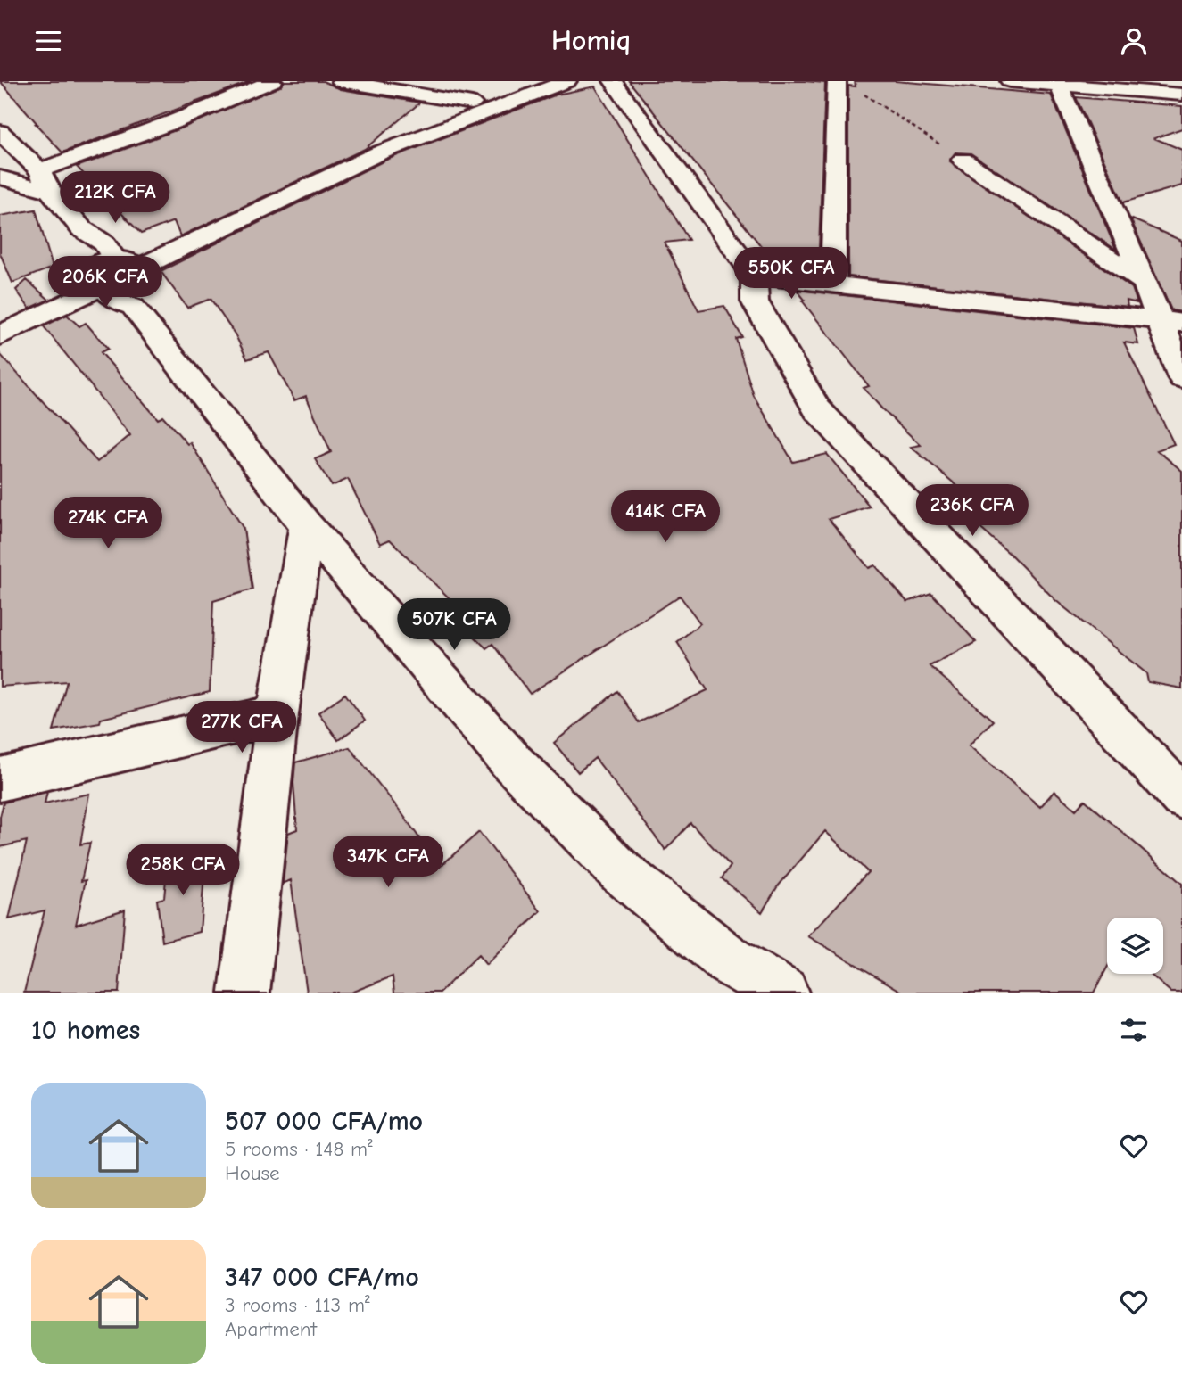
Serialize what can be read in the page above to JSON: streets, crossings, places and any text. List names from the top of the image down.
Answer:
{
  "page": {
    "header": "Homiq",
    "price": [
      "212K CFA",
      "550K CFA",
      "206K CFA",
      "236K CFA",
      "414K CFA",
      "274K CFA",
      "507K CFA",
      "277K CFA",
      "347K CFA",
      "258K CFA"
    ],
    "heading": "10 homes",
    "list": [
      {
        "name": "507 000 CFA/mo",
        "note": "5 rooms · 148 m² · House"
      },
      {
        "name": "347 000 CFA/mo",
        "note": "3 rooms · 113 m² · Apartment"
      }
    ]
  }
}
